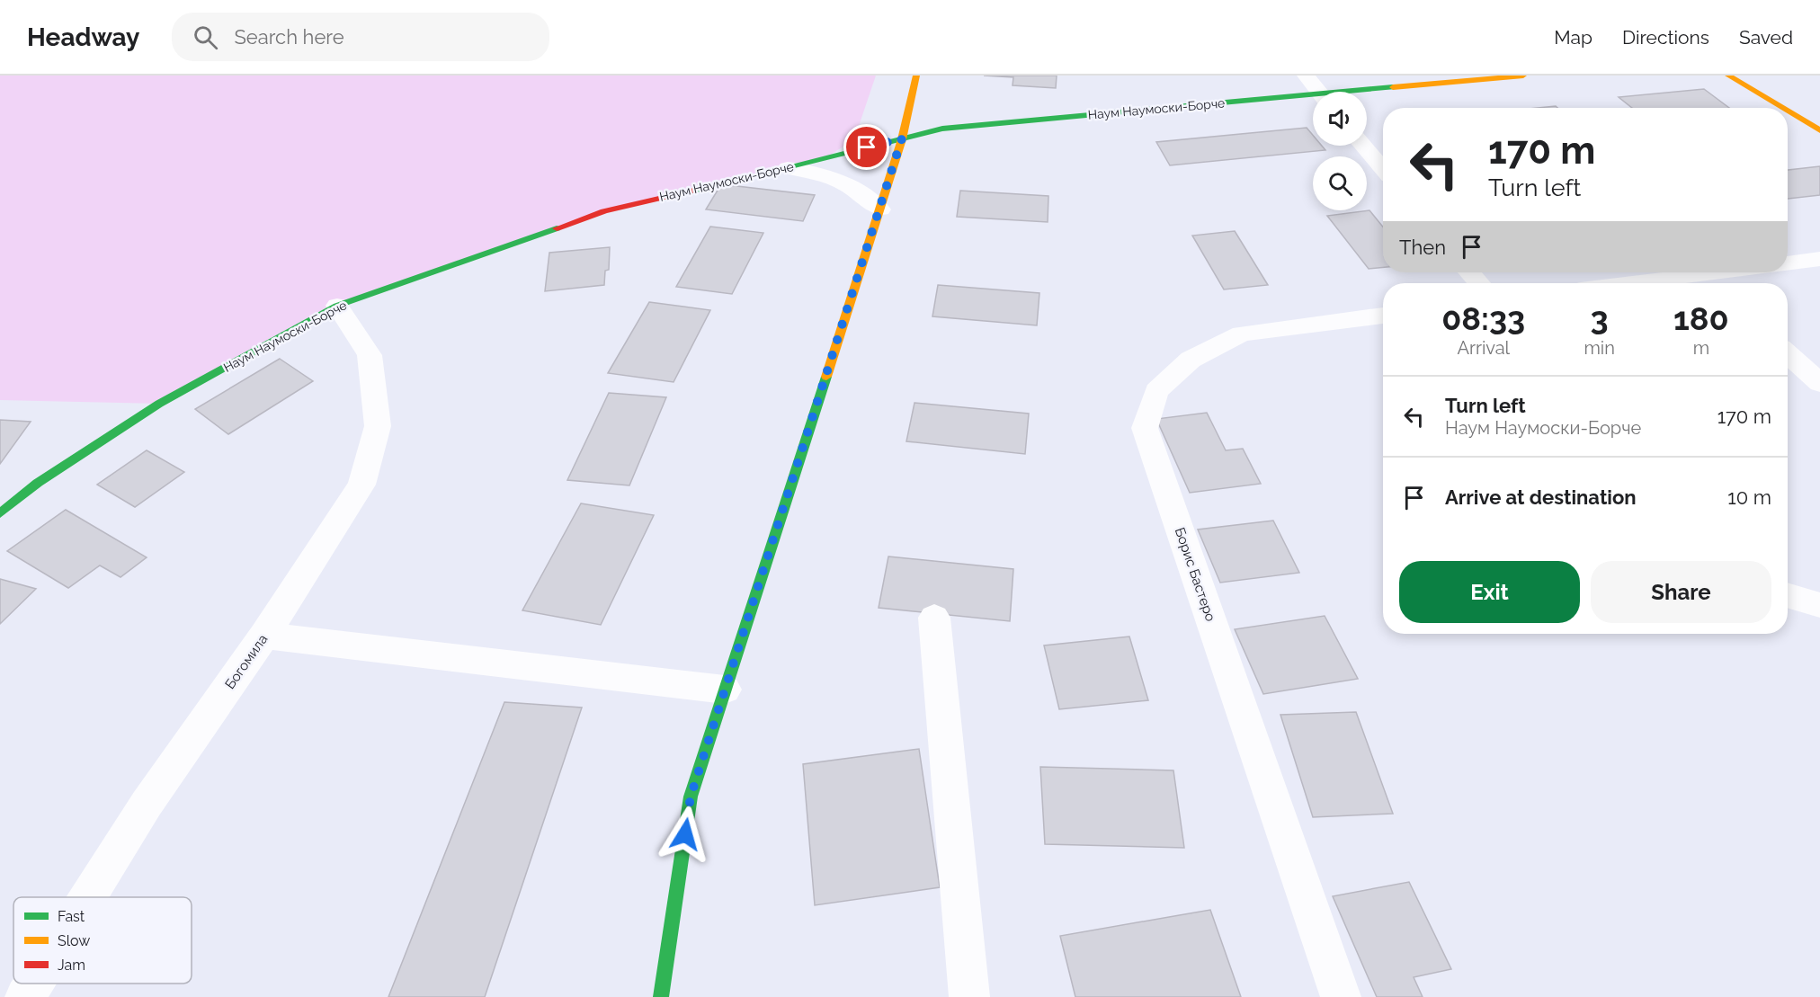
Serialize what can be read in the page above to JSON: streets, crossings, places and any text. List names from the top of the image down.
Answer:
{
  "streets": {
    "street": ["Наум Наумоски-Борче", "Борис Бастеро", "Богомила"]
  },
  "crossings": [
    ["Наум Наумоски-Борче", "Богомила"]
  ],
  "legend": ["Fast", "Slow", "Jam"],
  "page": {
    "header": "Headway",
    "search": "Search here",
    "nav": ["Map", "Directions", "Saved"],
    "turn": ["170 m", "Turn left"],
    "then": "Then",
    "eta": [
      "08:33",
      "Arrival",
      "3",
      "min",
      "180",
      "m"
    ],
    "list": [
      {
        "name": "Turn left",
        "note": "Наум Наумоски-Борче",
        "value": "170 m"
      },
      {
        "name": "Arrive at destination",
        "value": "10 m"
      }
    ],
    "buttons": ["Exit", "Share"]
  }
}
